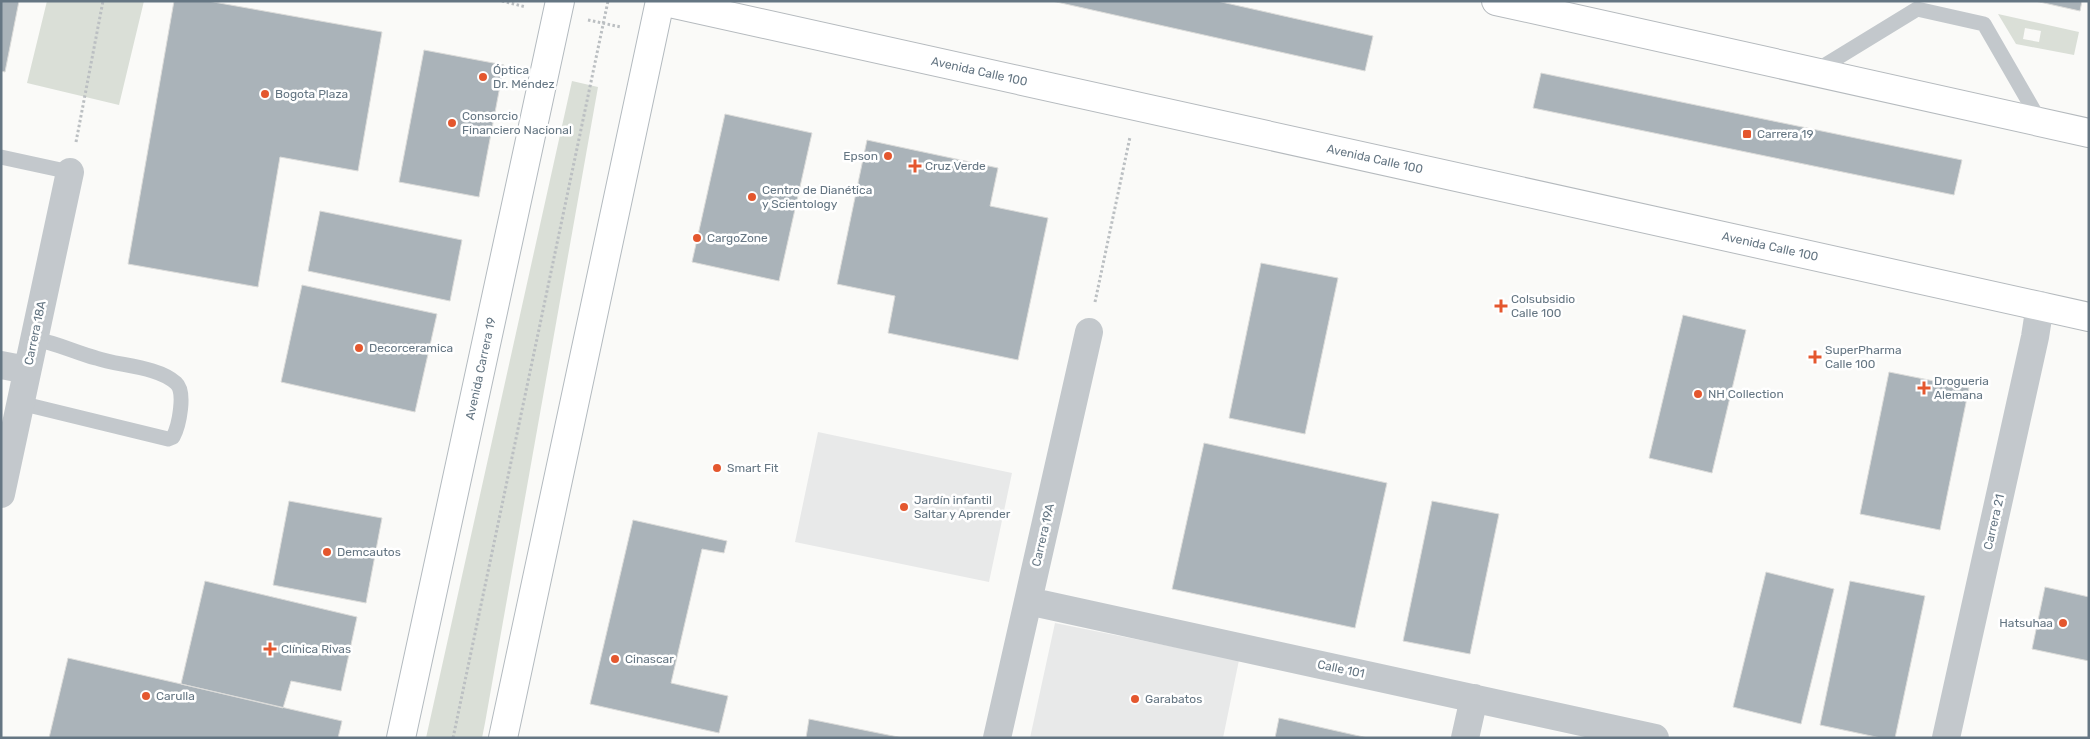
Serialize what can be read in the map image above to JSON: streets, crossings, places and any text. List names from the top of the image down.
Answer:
{
  "streets": {
    "main road": ["Avenida Calle 100", "Avenida Carrera 19"],
    "street": [
      "Carrera 18A",
      "Carrera 21",
      "Carrera 19A",
      "Calle 101"
    ]
  },
  "crossings": [
    ["Avenida Calle 100", "Carrera 21"],
    ["Carrera 19A", "Calle 101"]
  ],
  "places": {
    "other": [
      "Óptica Dr. Méndez",
      "Bogota Plaza",
      "Consorcio Financiero Nacional",
      "Epson",
      "Centro de Dianética y Scientology",
      "CargoZone",
      "Decorceramica",
      "NH Collection",
      "Smart Fit",
      "Jardín infantil Saltar y Aprender",
      "Demcautos",
      "Hatsuhaa",
      "Cinascar",
      "Carulla",
      "Garabatos"
    ],
    "transit": ["Carrera 19"],
    "health": [
      "Cruz Verde",
      "Colsubsidio Calle 100",
      "SuperPharma Calle 100",
      "Drogueria Alemana",
      "Clínica Rivas"
    ]
  }
}
